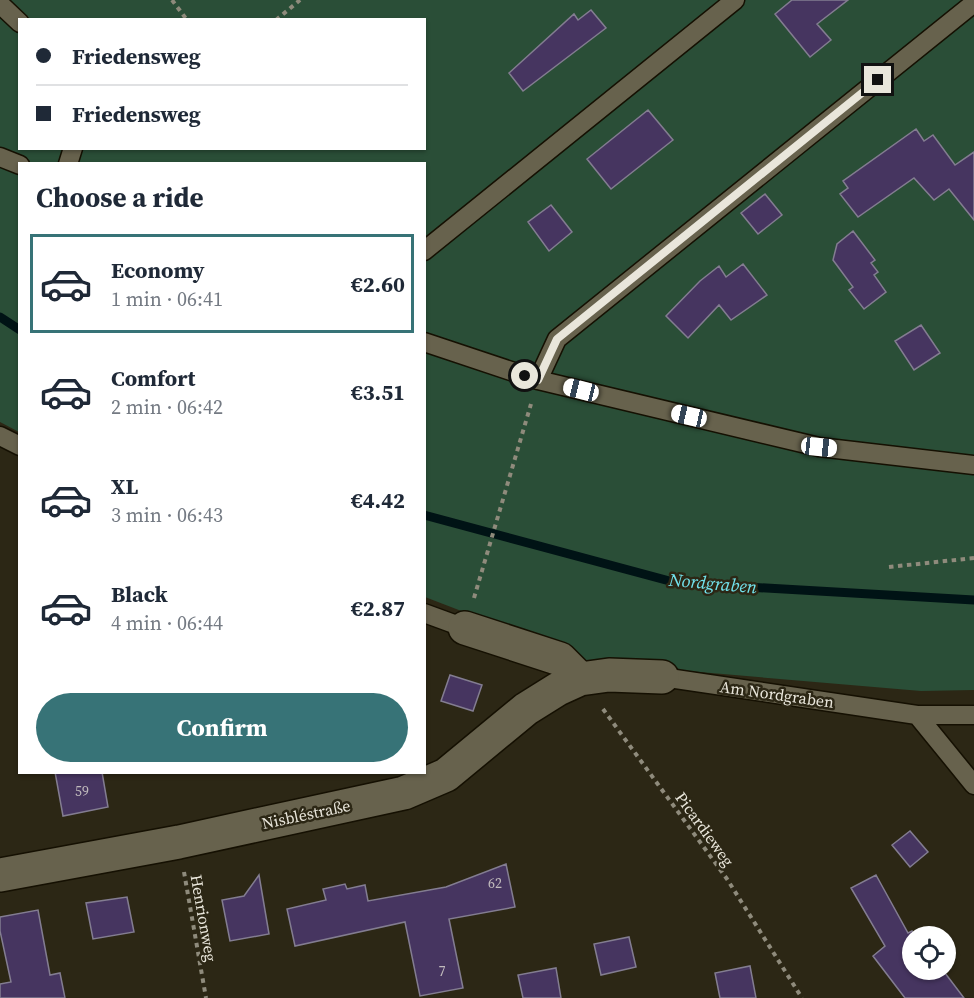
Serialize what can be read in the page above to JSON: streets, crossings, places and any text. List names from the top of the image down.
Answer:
{
  "streets": {
    "street": ["Am Nordgraben", "Nisbléstraße"],
    "path": ["Picardieweg", "Henrionweg"]
  },
  "crossings": [
    ["Am Nordgraben", "Nisbléstraße"],
    ["Am Nordgraben", "Picardieweg"],
    ["Nisbléstraße", "Picardieweg"],
    ["Nisbléstraße", "Henrionweg"]
  ],
  "water": ["Nordgraben"],
  "house_numbers": ["59", "62", "7"],
  "page": {
    "banner": ["Friedensweg", "Friedensweg"],
    "heading": "Choose a ride",
    "list": [
      {
        "name": "Economy",
        "note": "1 min · 06:41",
        "value": "€2.60"
      },
      {
        "name": "Comfort",
        "note": "2 min · 06:42",
        "value": "€3.51"
      },
      {
        "name": "XL",
        "note": "3 min · 06:43",
        "value": "€4.42"
      },
      {
        "name": "Black",
        "note": "4 min · 06:44",
        "value": "€2.87"
      }
    ],
    "buttons": "Confirm"
  }
}
